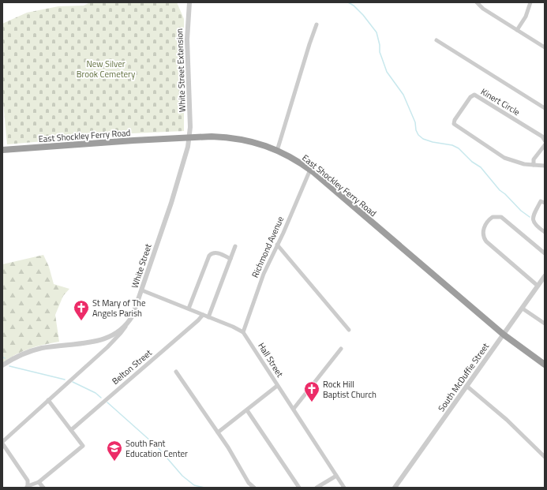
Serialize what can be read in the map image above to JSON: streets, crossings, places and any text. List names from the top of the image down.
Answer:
{
  "streets": {
    "highway": ["East Shockley Ferry Road"],
    "street": [
      "White Street Extension",
      "Kinert Circle",
      "Richmond Avenue",
      "White Street",
      "Hall Street",
      "Belton Street",
      "South McDuffie Street"
    ]
  },
  "crossings": [
    ["White Street Extension", "East Shockley Ferry Road"],
    ["White Street Extension", "White Street"],
    ["East Shockley Ferry Road", "Richmond Avenue"],
    ["East Shockley Ferry Road", "White Street"],
    ["East Shockley Ferry Road", "South McDuffie Street"],
    ["Richmond Avenue", "Hall Street"]
  ],
  "parks": ["New Silver Brook Cemetery"],
  "places": {
    "church": ["St Mary of The Angels Parish", "Rock Hill Baptist Church"],
    "school or university": ["South Fant Education Center"]
  }
}
